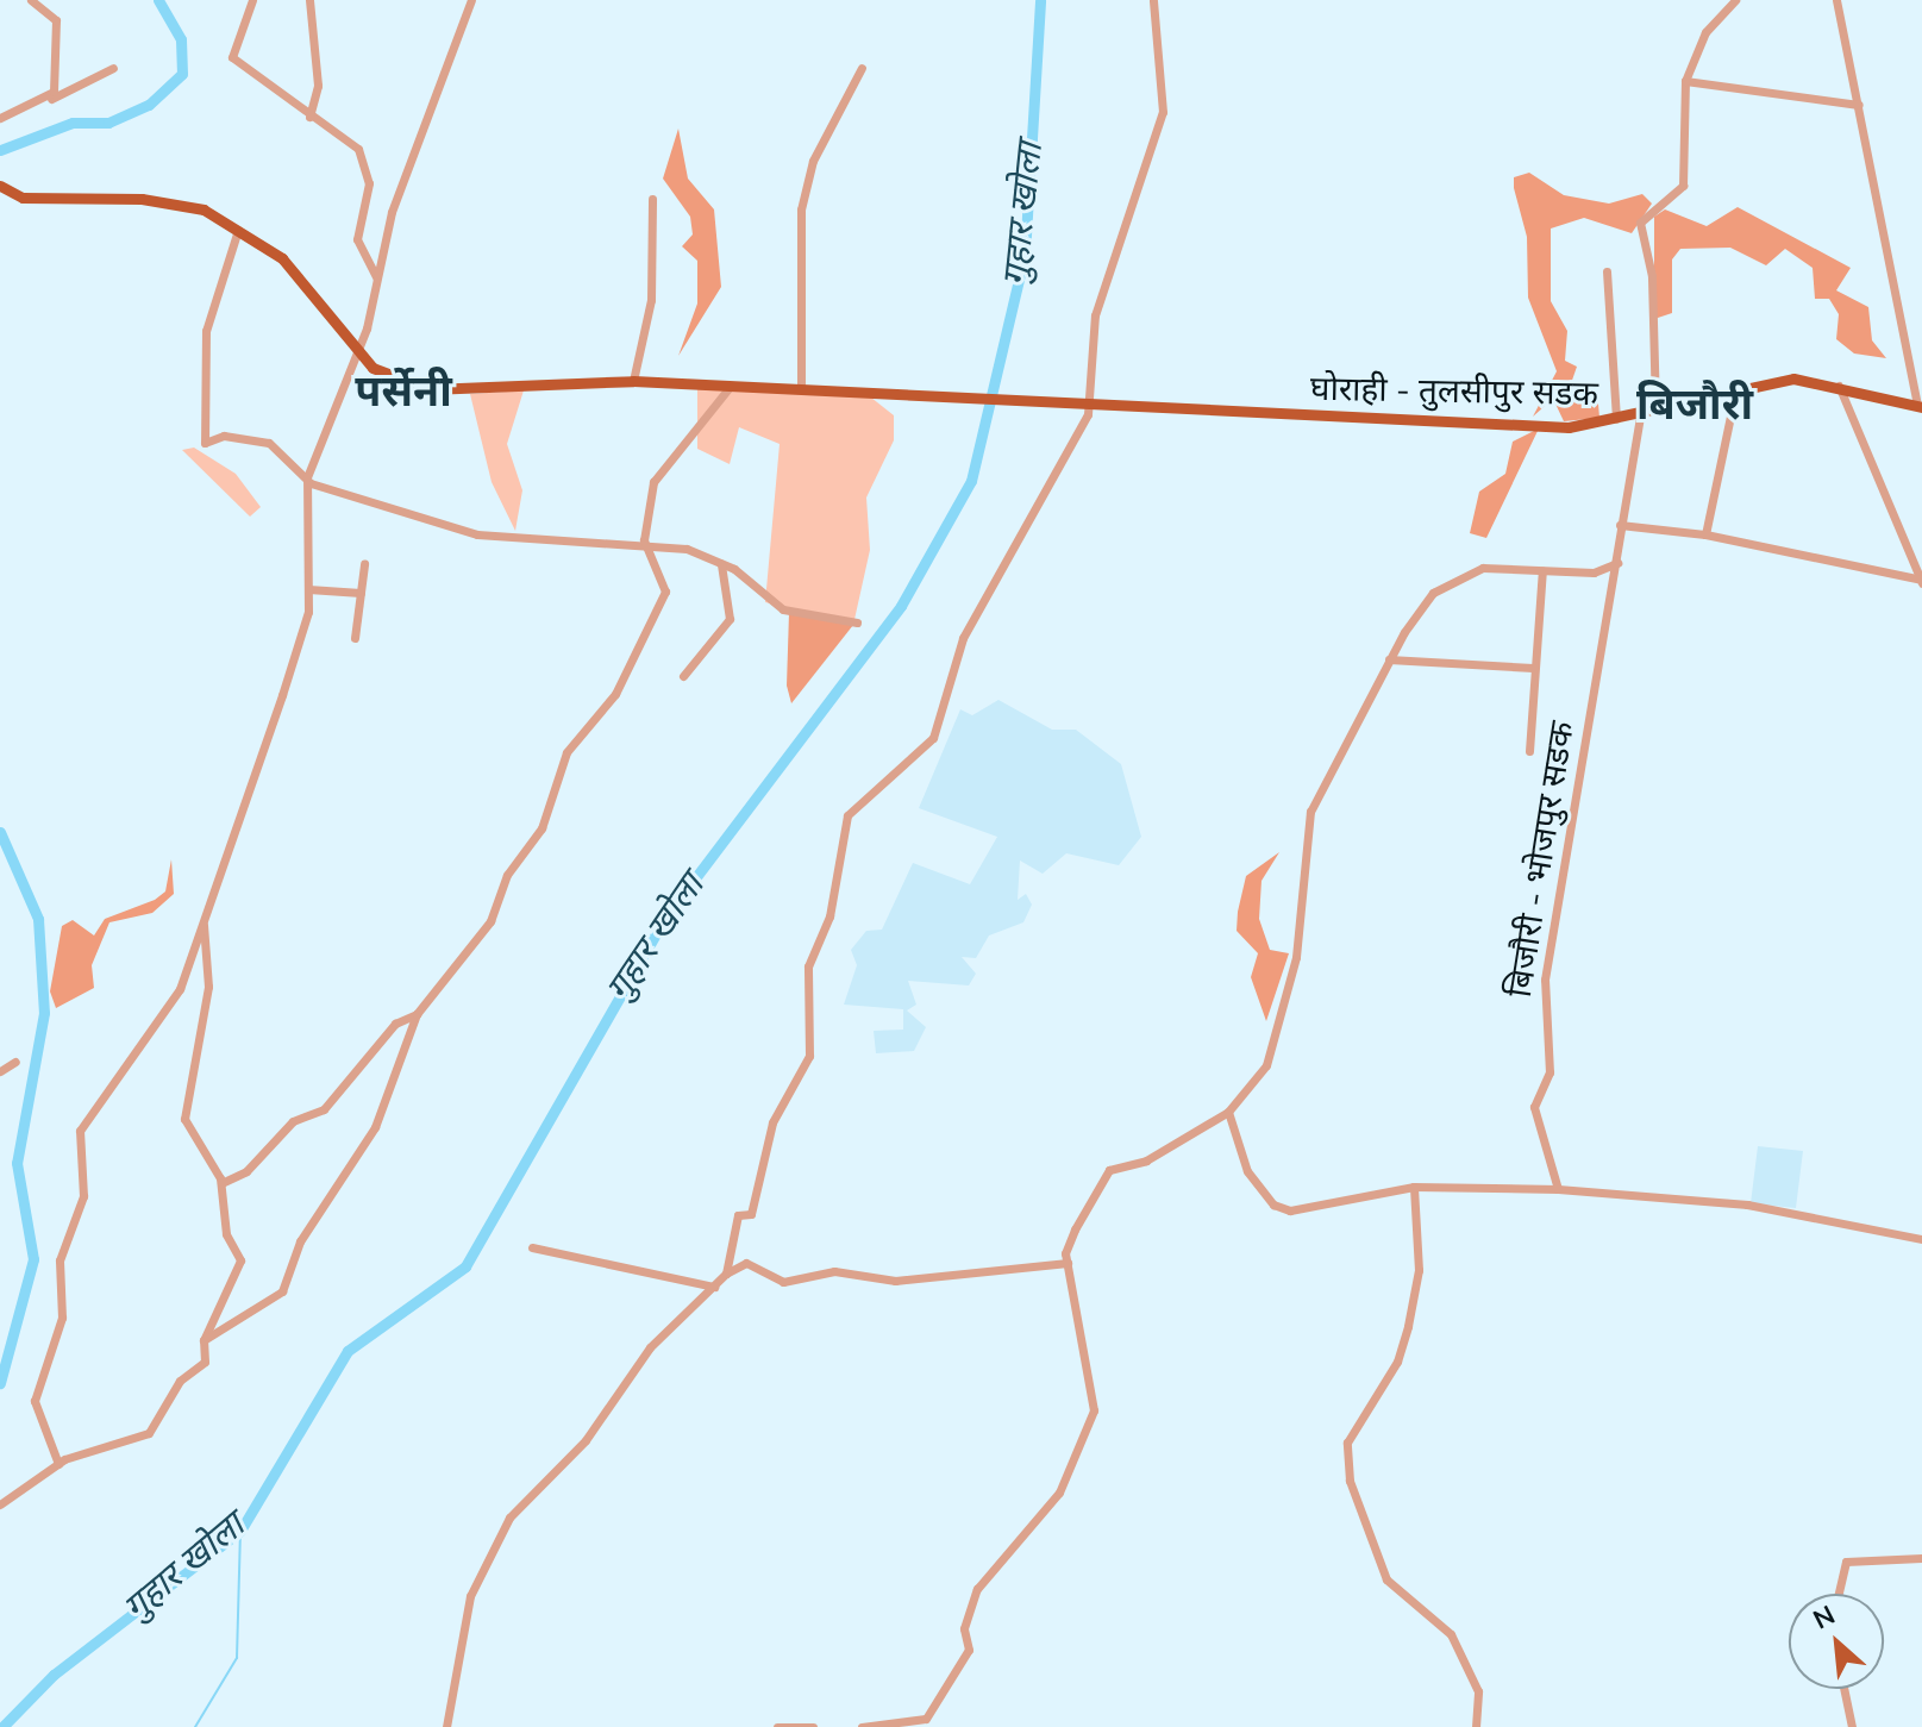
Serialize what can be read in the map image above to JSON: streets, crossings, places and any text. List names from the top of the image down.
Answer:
{
  "streets": {
    "main road": ["घोराही - तुलसीपुर सडक"],
    "street": ["बिजौरी - भोजपुर सडक"]
  },
  "crossings": [
    ["घोराही - तुलसीपुर सडक", "बिजौरी - भोजपुर सडक"]
  ],
  "districts": ["पर्सेनी", "बिजौरी"],
  "water": ["गुहार खोला"],
  "north": "top left"
}
